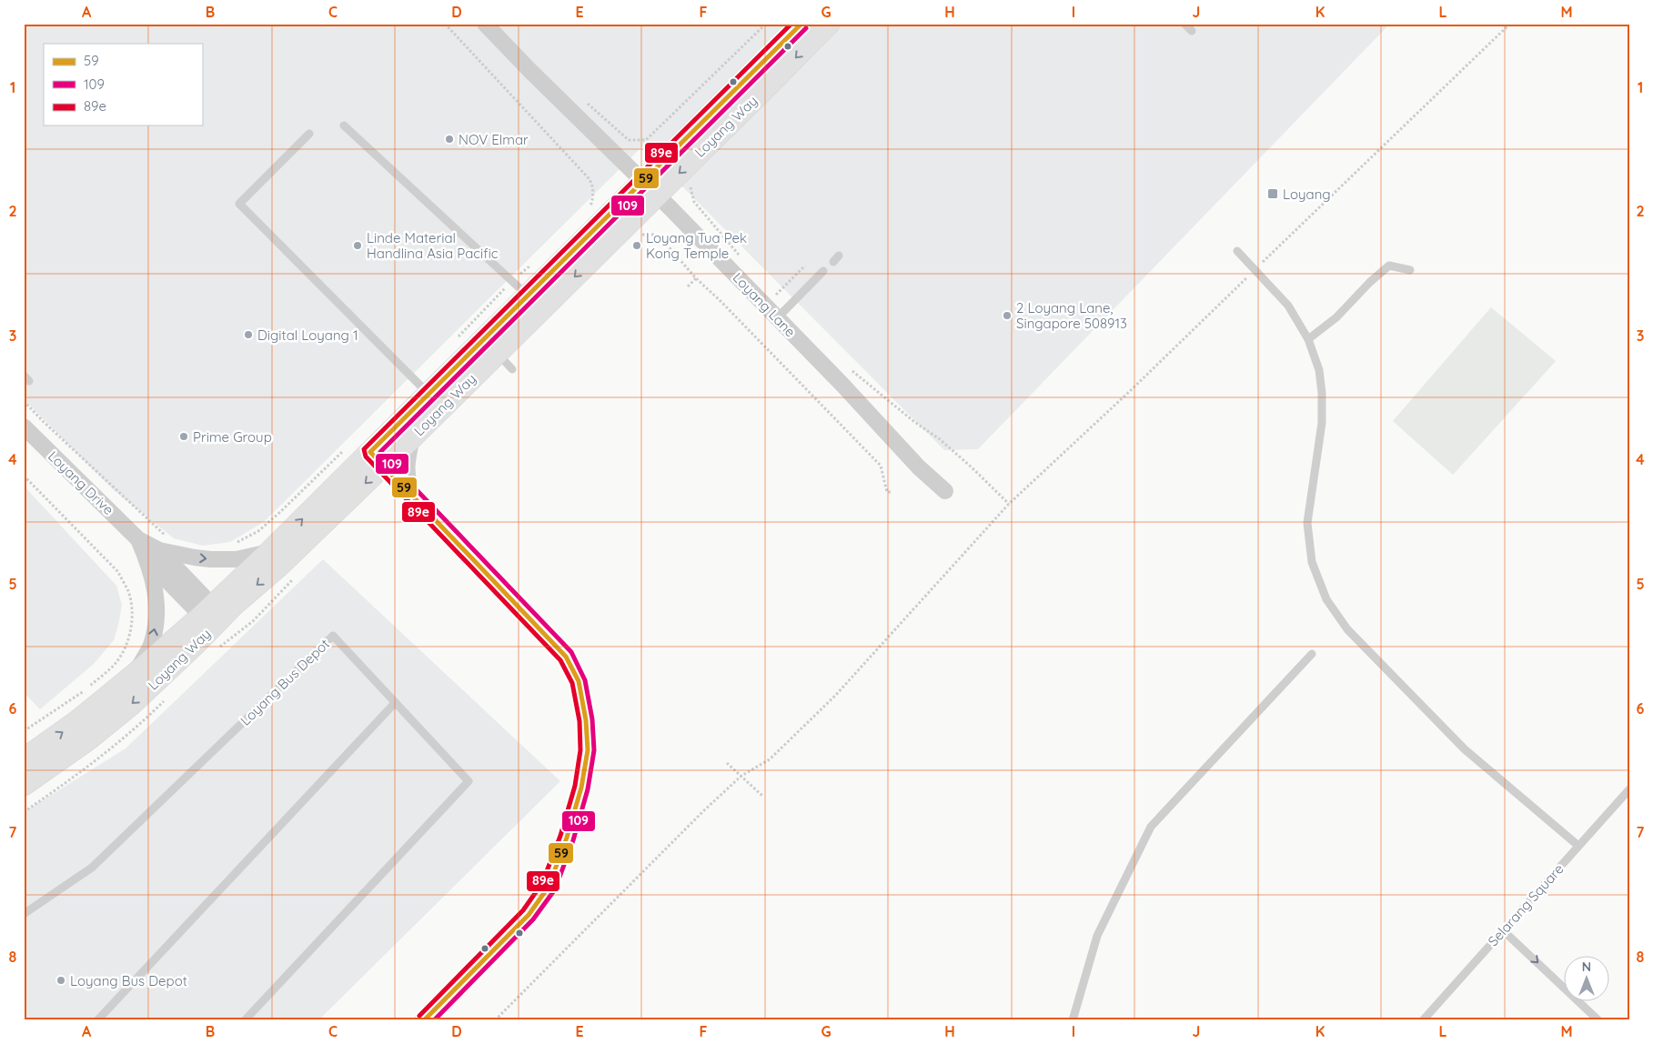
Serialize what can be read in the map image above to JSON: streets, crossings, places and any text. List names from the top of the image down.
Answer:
{
  "streets": {
    "main road": ["Loyang Way"],
    "street": ["Loyang Lane", "Loyang Drive"],
    "lane": ["Loyang Bus Depot", "Selarang Square"]
  },
  "crossings": [
    ["Loyang Way", "Loyang Lane"],
    ["Loyang Way", "Loyang Drive"]
  ],
  "places": {
    "other": [
      "NOV Elmar",
      "Linde Material Handlina Asia Pacific",
      "Loyang Tua Pek Kong Temple",
      "2 Loyang Lane, Singapore 508913",
      "Digital Loyang 1",
      "Prime Group",
      "Loyang Bus Depot"
    ],
    "transit": ["Loyang"]
  },
  "lines": ["transit line 59", "transit line 89e", "transit line 109"],
  "legend": ["59", "109", "89e"],
  "north": "top",
  "grid": {
    "columns": [
      "A",
      "B",
      "C",
      "D",
      "E",
      "F",
      "G",
      "H",
      "I",
      "J",
      "K",
      "L",
      "M"
    ],
    "rows": [
      "1",
      "2",
      "3",
      "4",
      "5",
      "6",
      "7",
      "8"
    ]
  }
}
